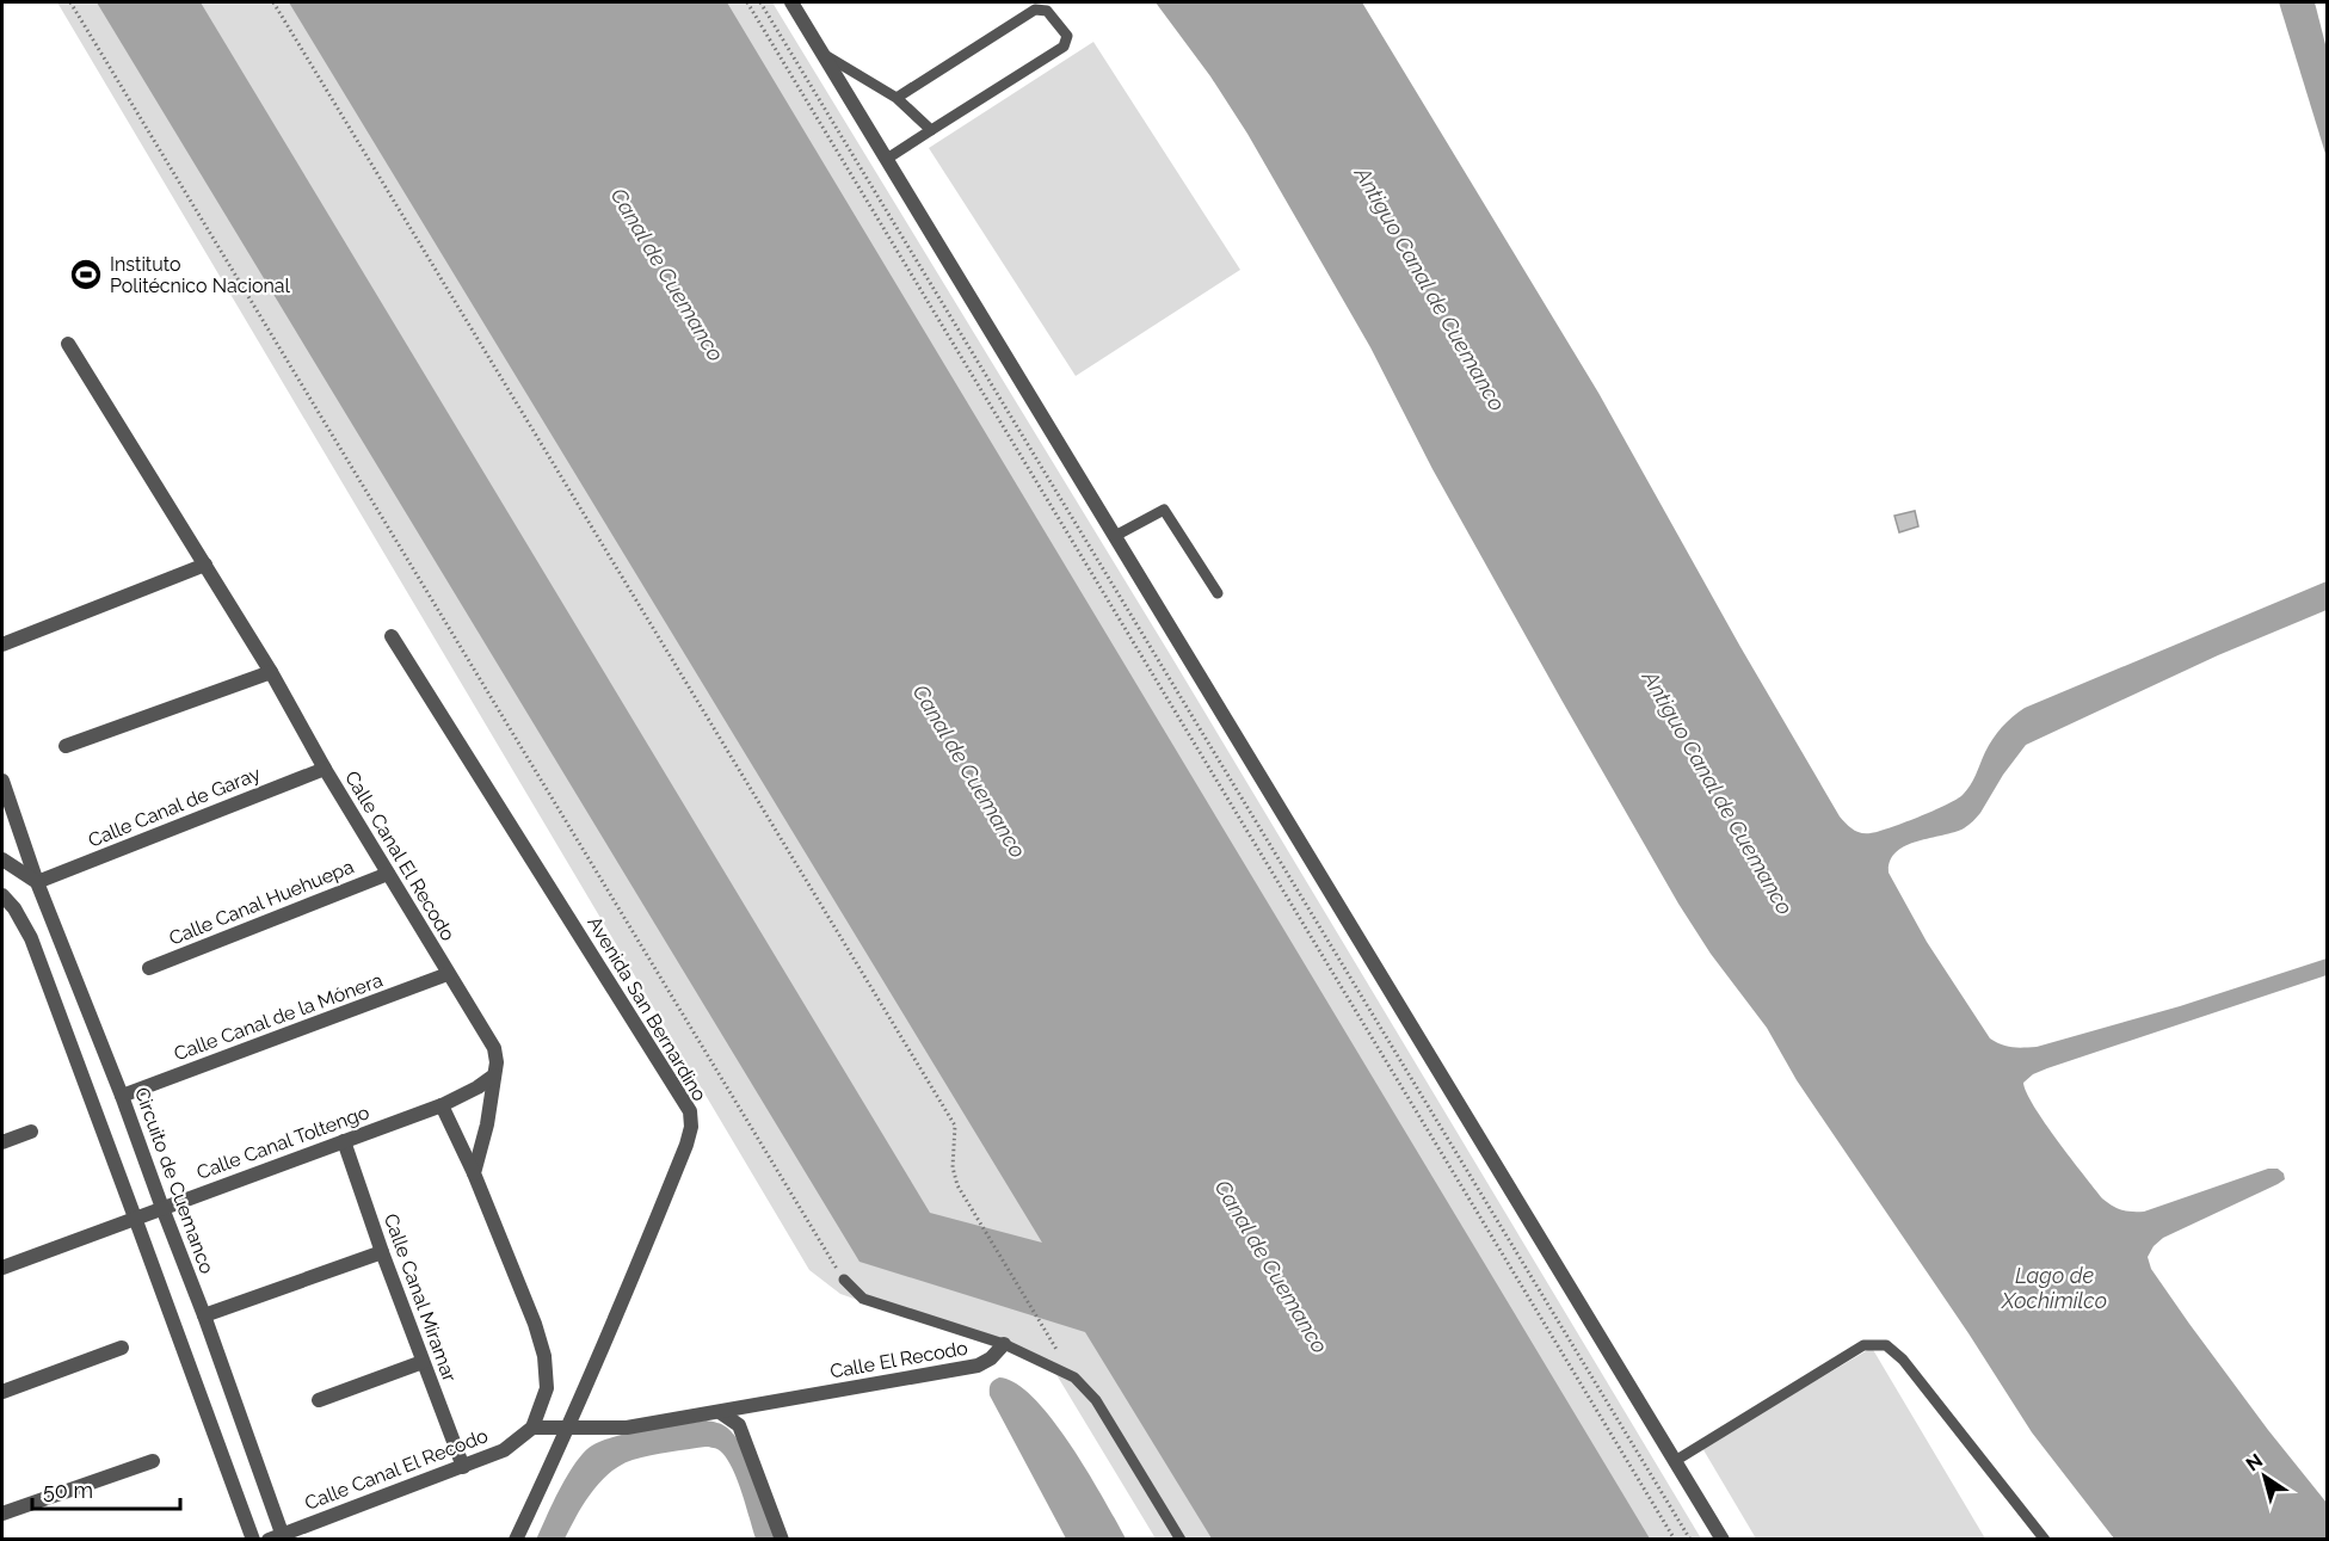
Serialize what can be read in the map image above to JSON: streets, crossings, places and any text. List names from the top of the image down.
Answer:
{
  "streets": {
    "street": [
      "Calle Canal de Garay",
      "Calle Canal El Recodo",
      "Calle Canal Huehuepa",
      "Avenida San Bernardino",
      "Calle Canal de la Mónera",
      "Calle Canal Toltengo",
      "Circuito de Cuemanco",
      "Calle Canal Miramar",
      "Calle El Recodo"
    ]
  },
  "crossings": [
    ["Calle Canal de Garay", "Calle Canal El Recodo"],
    ["Calle Canal de Garay", "Circuito de Cuemanco"],
    ["Calle Canal El Recodo", "Calle Canal Huehuepa"],
    ["Calle Canal El Recodo", "Calle Canal de la Mónera"],
    ["Calle Canal El Recodo", "Calle Canal Toltengo"],
    ["Calle Canal El Recodo", "Circuito de Cuemanco"],
    ["Calle Canal El Recodo", "Calle Canal Miramar"],
    ["Avenida San Bernardino", "Calle El Recodo"],
    ["Calle Canal de la Mónera", "Circuito de Cuemanco"],
    ["Calle Canal Toltengo", "Circuito de Cuemanco"],
    ["Calle Canal Toltengo", "Calle Canal Miramar"]
  ],
  "water": ["Canal de Cuemanco", "Antiguo Canal de Cuemanco", "Lago de Xochimilco"],
  "places": {
    "sports": ["Instituto Politécnico Nacional"]
  },
  "scale_bar": "50 m",
  "north": "top left"
}
